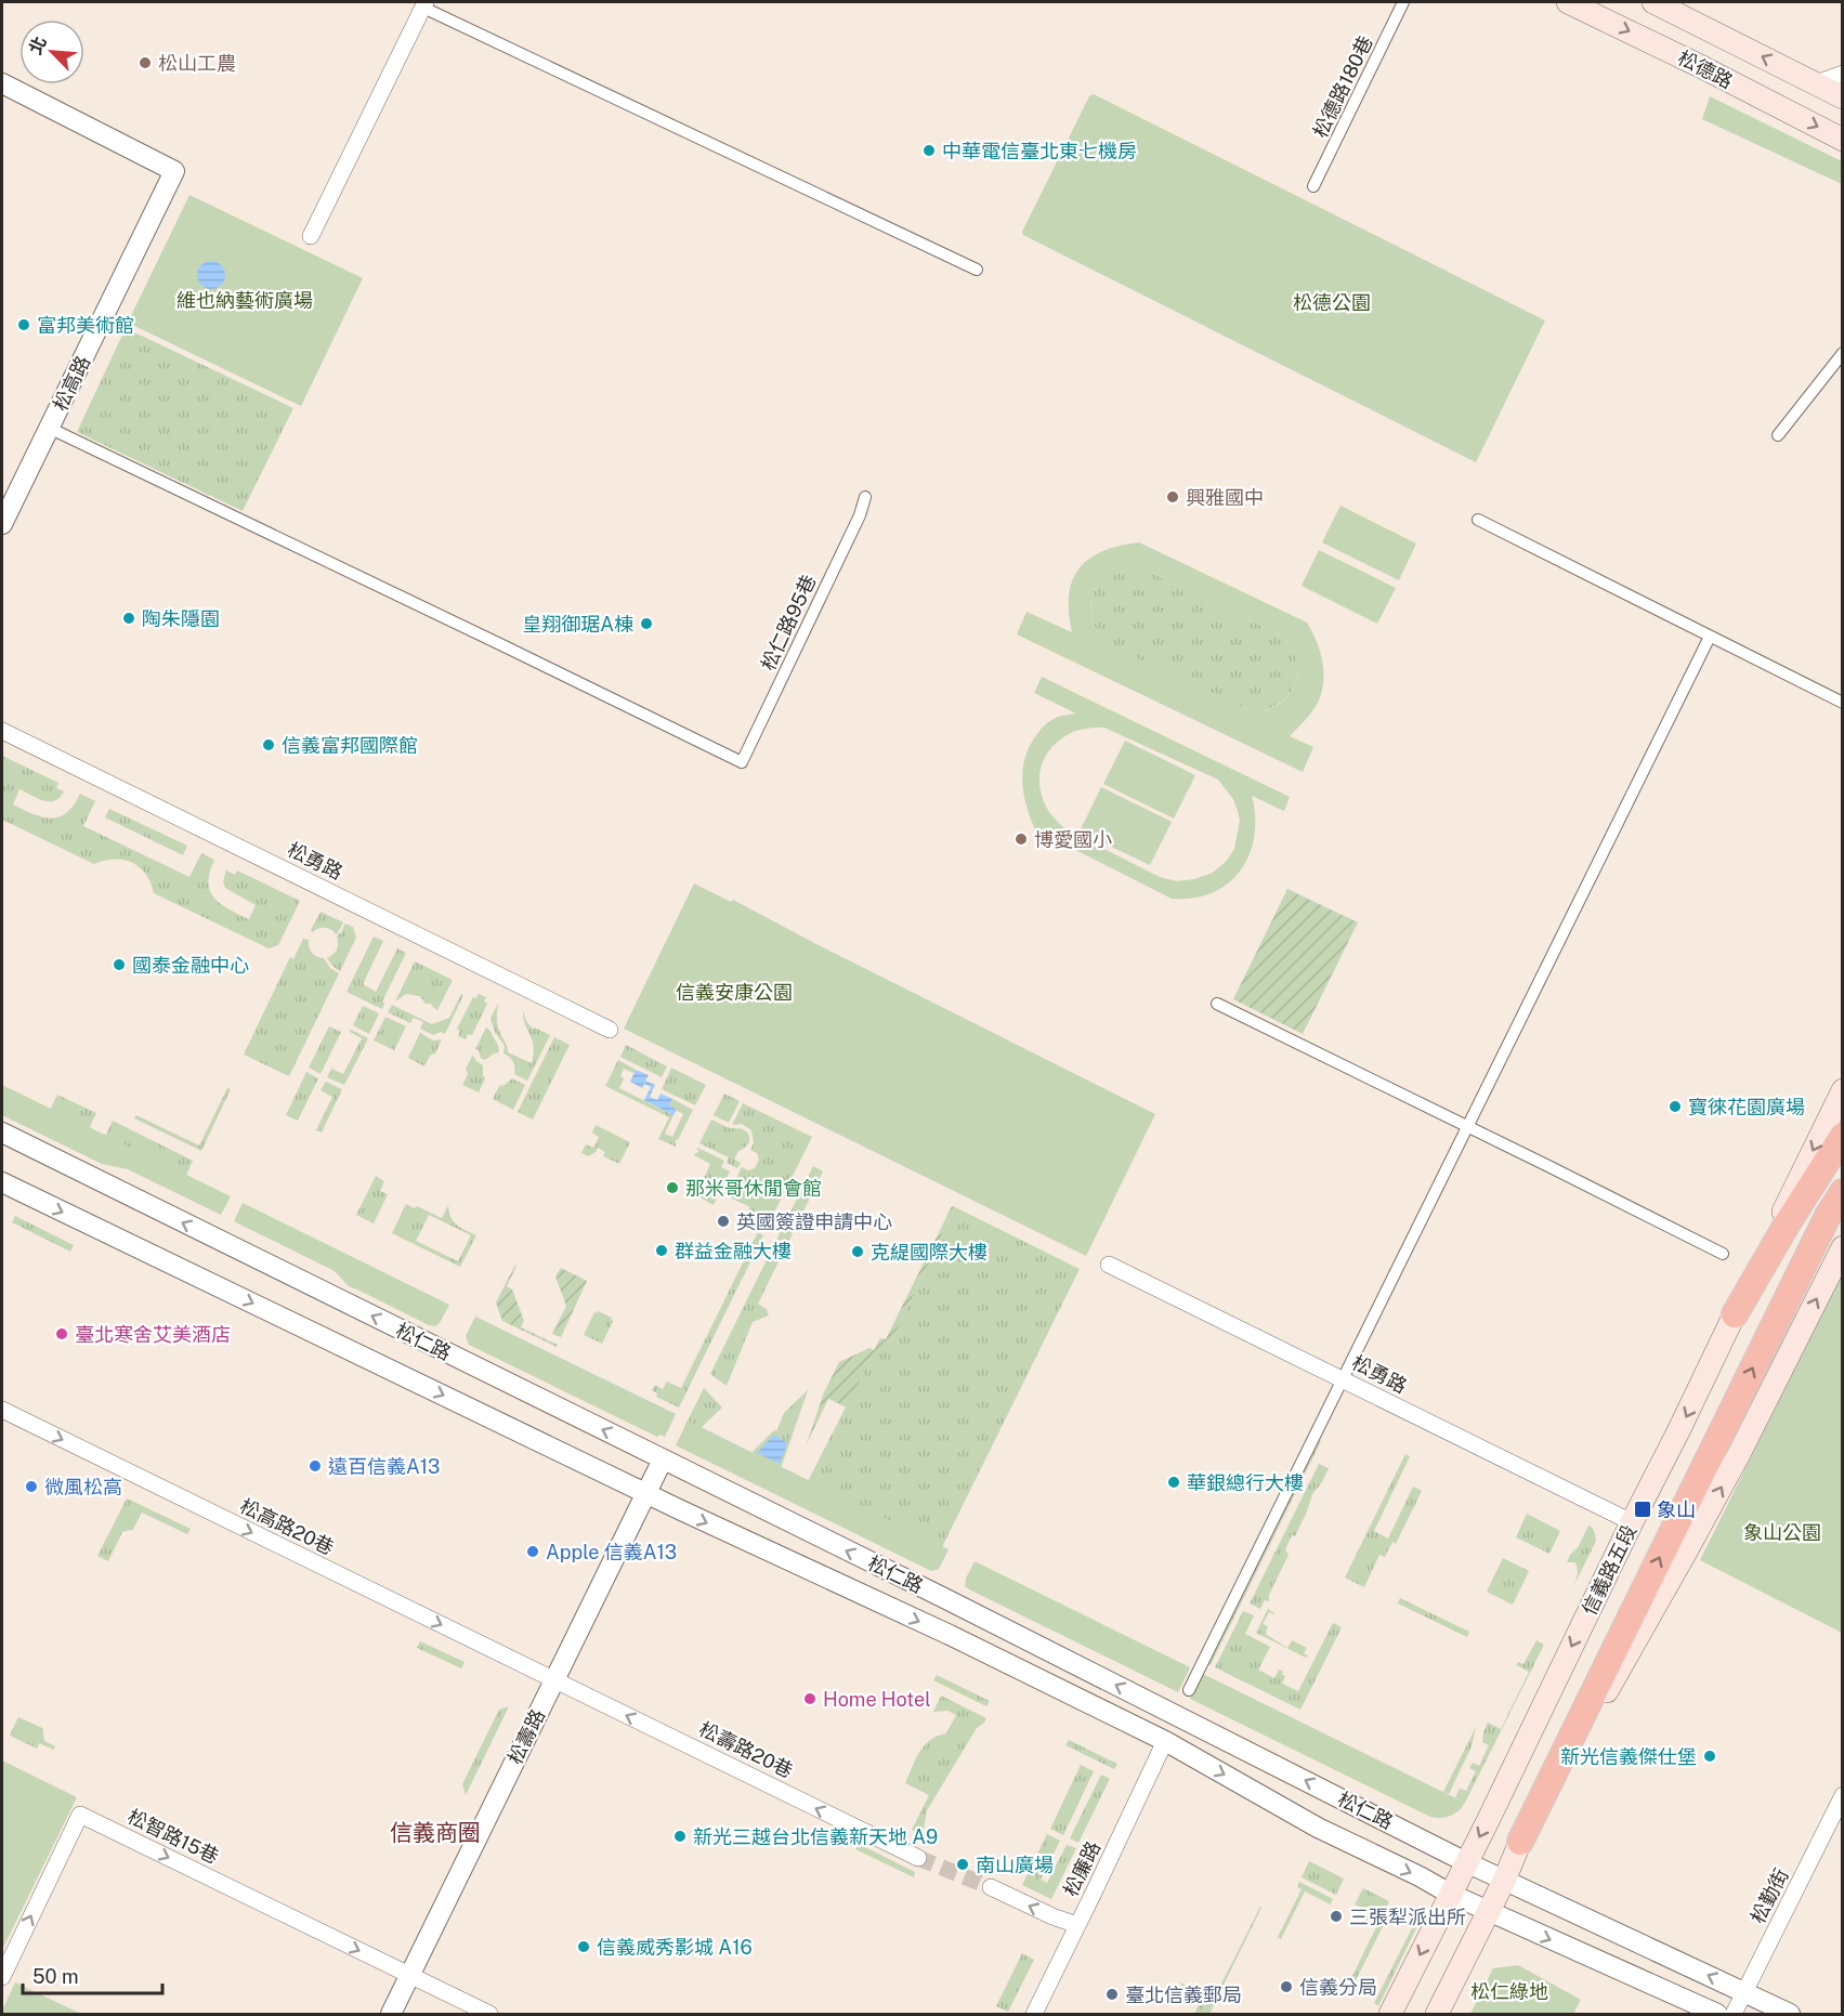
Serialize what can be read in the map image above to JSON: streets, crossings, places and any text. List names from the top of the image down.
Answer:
{
  "streets": {
    "main road": ["松德路", "信義路五段"],
    "street": [
      "松德路180巷",
      "松高路",
      "松仁路95巷",
      "松勇路",
      "松仁路",
      "松高路20巷",
      "松壽路",
      "松壽路20巷",
      "松智路15巷",
      "松廉路",
      "松勤街"
    ]
  },
  "crossings": [
    ["松高路", "松仁路95巷"],
    ["松勇路", "信義路五段"],
    ["松仁路", "信義路五段"],
    ["松仁路", "松壽路"],
    ["松仁路", "松廉路"],
    ["松仁路", "松勤街"],
    ["松高路20巷", "松壽路"],
    ["松高路20巷", "松壽路20巷"],
    ["松壽路", "松壽路20巷"],
    ["松壽路", "松智路15巷"]
  ],
  "one_way": ["松高路20巷", "松壽路20巷"],
  "districts": ["信義商圈"],
  "parks": [
    "維也納藝術廣場",
    "松德公園",
    "信義安康公園",
    "象山公園",
    "松仁綠地"
  ],
  "places": {
    "other": [
      "松山工農",
      "中華電信臺北東七機房",
      "富邦美術館",
      "興雅國中",
      "陶朱隱園",
      "皇翔御琚A棟",
      "信義富邦國際館",
      "博愛國小",
      "國泰金融中心",
      "寶徠花園廣場",
      "那米哥休閒會館",
      "英國簽證申請中心",
      "群益金融大樓",
      "克緹國際大樓",
      "臺北寒舍艾美酒店",
      "遠百信義A13",
      "華銀總行大樓",
      "微風松高",
      "Apple 信義A13",
      "Home Hotel",
      "新光信義傑仕堡",
      "新光三越台北信義新天地 A9",
      "南山廣場",
      "三張犁派出所",
      "信義威秀影城 A16",
      "信義分局",
      "臺北信義郵局"
    ],
    "transit": ["象山"]
  },
  "scale_bar": "50 m",
  "north": "top left"
}
